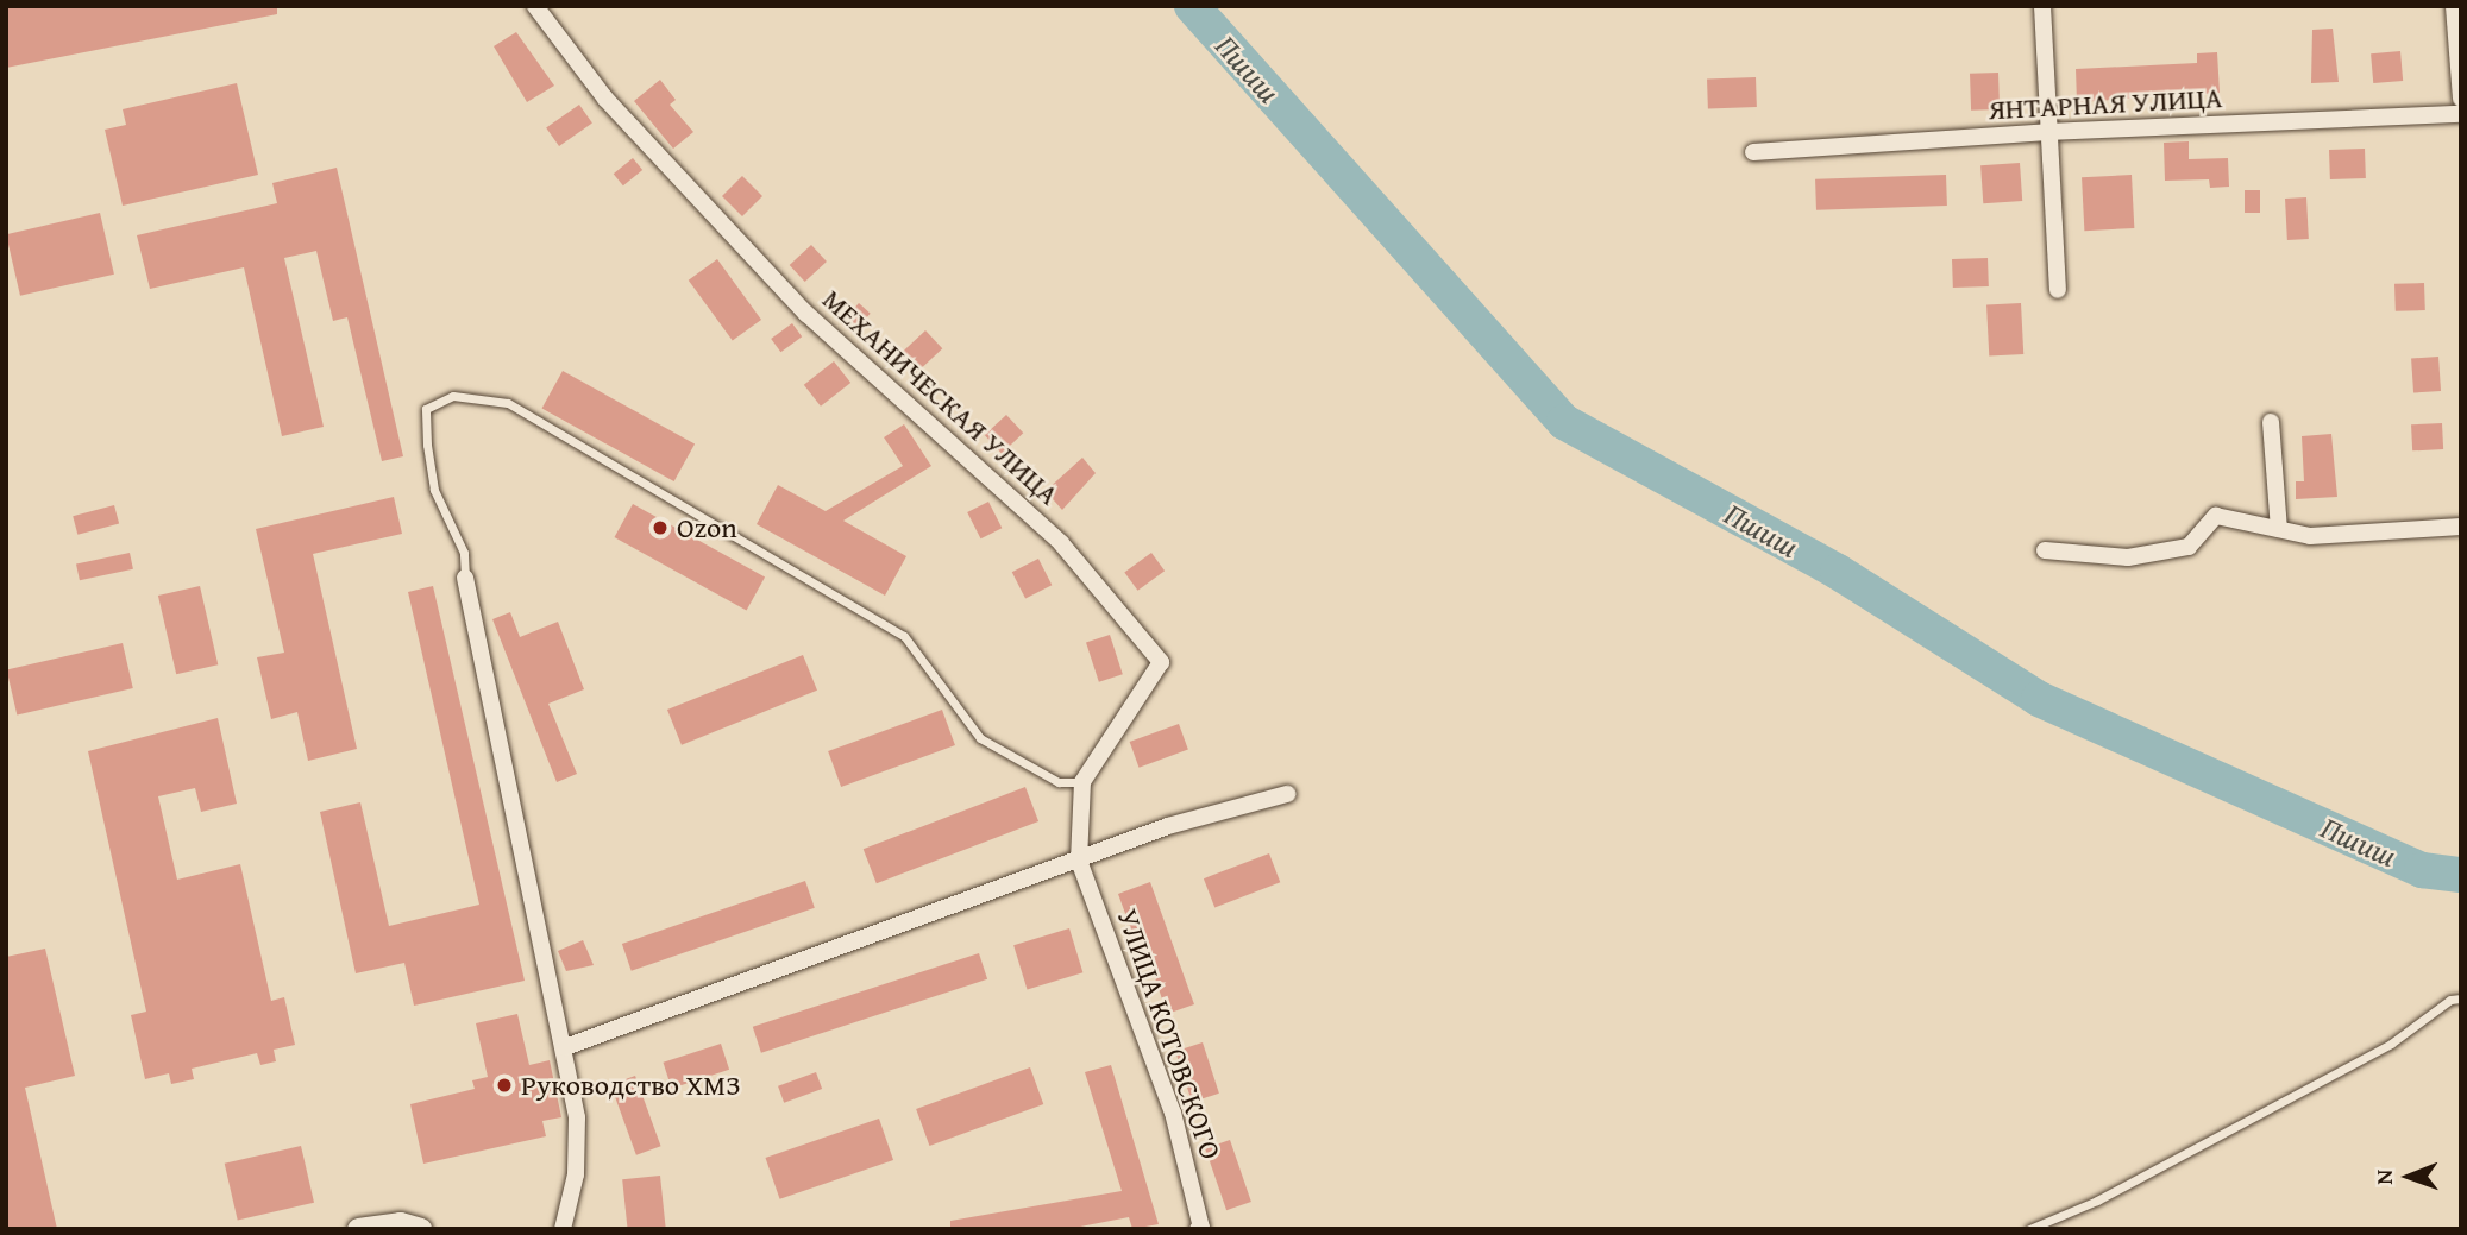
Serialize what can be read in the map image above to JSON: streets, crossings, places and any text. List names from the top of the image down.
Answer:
{
  "streets": {
    "street": ["ЯНТАРНАЯ УЛИЦА", "МЕХАНИЧЕСКАЯ УЛИЦА", "УЛИЦА КОТОВСКОГО"]
  },
  "water": ["Пшиш"],
  "places": ["Ozon", "Руководство ХМЗ"],
  "north": "left"
}
